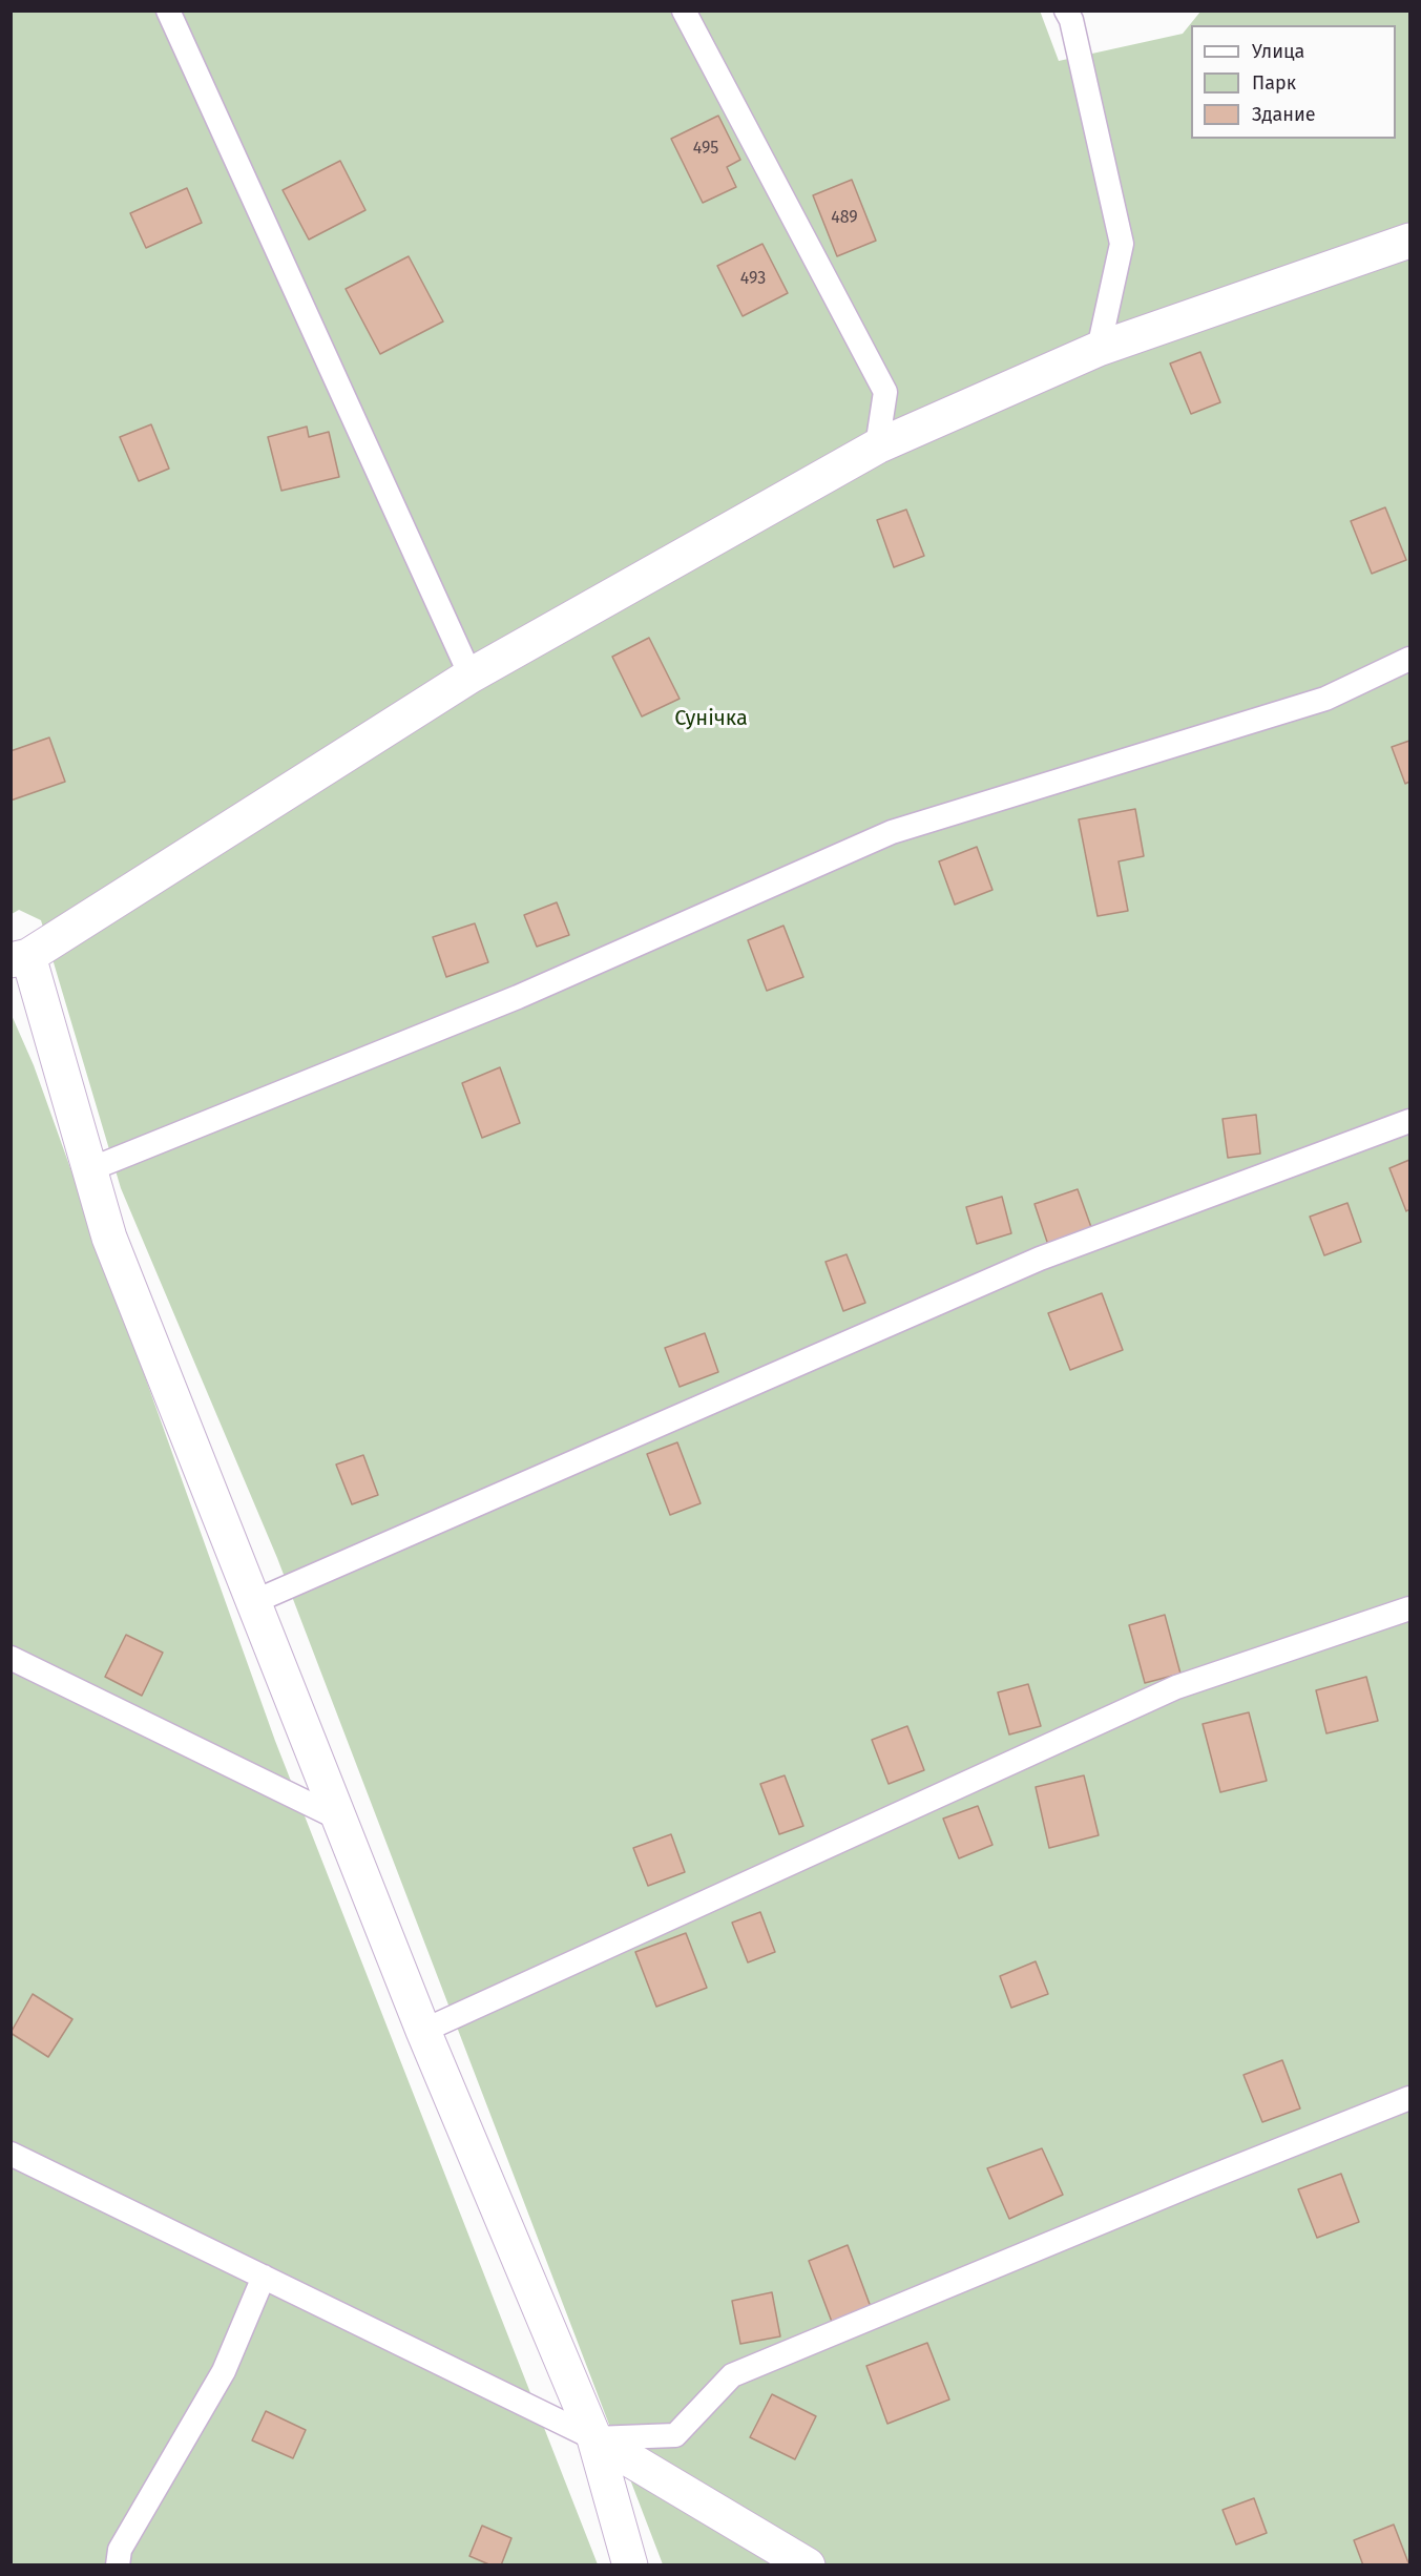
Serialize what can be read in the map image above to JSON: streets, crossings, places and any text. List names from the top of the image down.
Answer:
{
  "parks": ["Сунічка"],
  "house_numbers": ["495", "489", "493"],
  "legend": ["Улица", "Парк", "Здание"]
}
